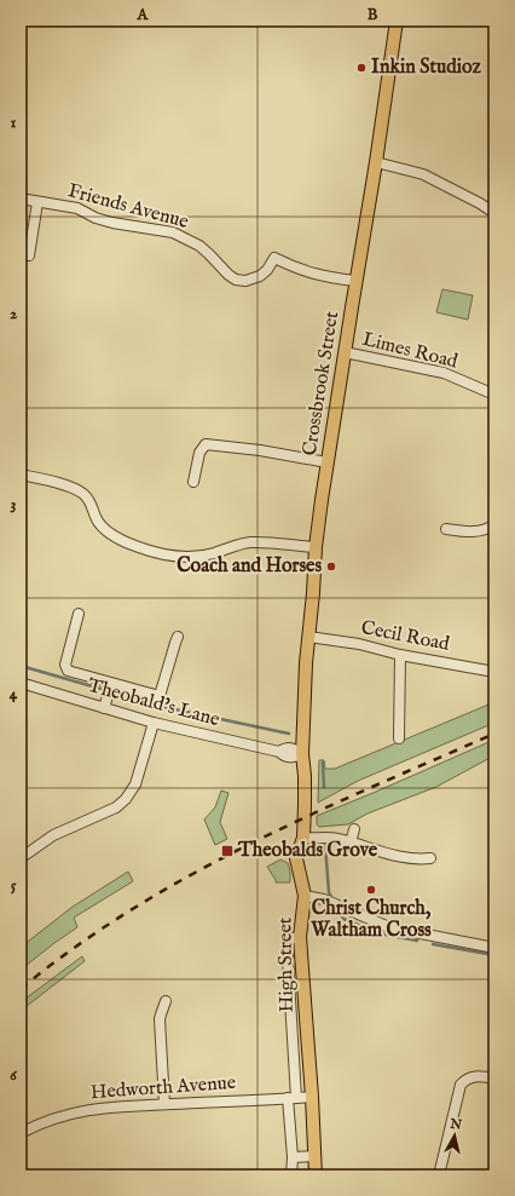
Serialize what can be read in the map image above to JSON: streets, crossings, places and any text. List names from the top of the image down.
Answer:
{
  "streets": {
    "main road": ["Crossbrook Street", "High Street"],
    "street": [
      "Friends Avenue",
      "Limes Road",
      "Cecil Road",
      "Theobald's Lane",
      "Hedworth Avenue"
    ]
  },
  "crossings": [
    ["Friends Avenue", "Crossbrook Street"],
    ["Limes Road", "Crossbrook Street"],
    ["Crossbrook Street", "Cecil Road"],
    ["Crossbrook Street", "Theobald's Lane"],
    ["Crossbrook Street", "High Street"],
    ["Theobald's Lane", "High Street"],
    ["High Street", "Hedworth Avenue"]
  ],
  "places": {
    "other": ["Inkin Studioz", "Coach and Horses", "Christ Church, Waltham Cross"],
    "transit": ["Theobalds Grove"]
  },
  "north": "top",
  "grid": {
    "columns": ["A", "B"],
    "rows": [
      "1",
      "2",
      "3",
      "4",
      "5",
      "6"
    ]
  }
}
